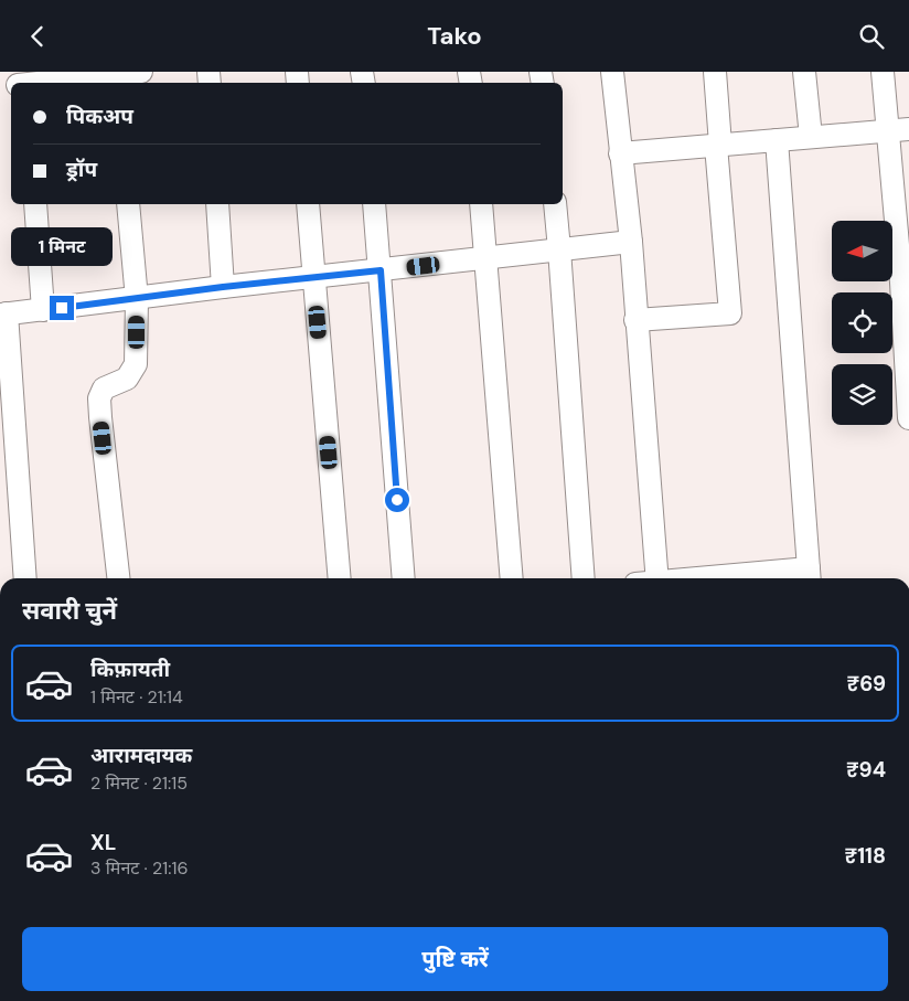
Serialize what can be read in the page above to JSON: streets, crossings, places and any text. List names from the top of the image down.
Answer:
{
  "north": "left",
  "page": {
    "header": "Tako",
    "banner": ["पिकअप", "ड्रॉप"],
    "bubble": "1 मिनट",
    "heading": "सवारी चुनें",
    "list": [
      {
        "name": "किफ़ायती",
        "note": "1 मिनट · 21:14",
        "value": "₹69"
      },
      {
        "name": "आरामदायक",
        "note": "2 मिनट · 21:15",
        "value": "₹94"
      },
      {
        "name": "XL",
        "note": "3 मिनट · 21:16",
        "value": "₹118"
      }
    ],
    "buttons": "पुष्टि करें"
  }
}
